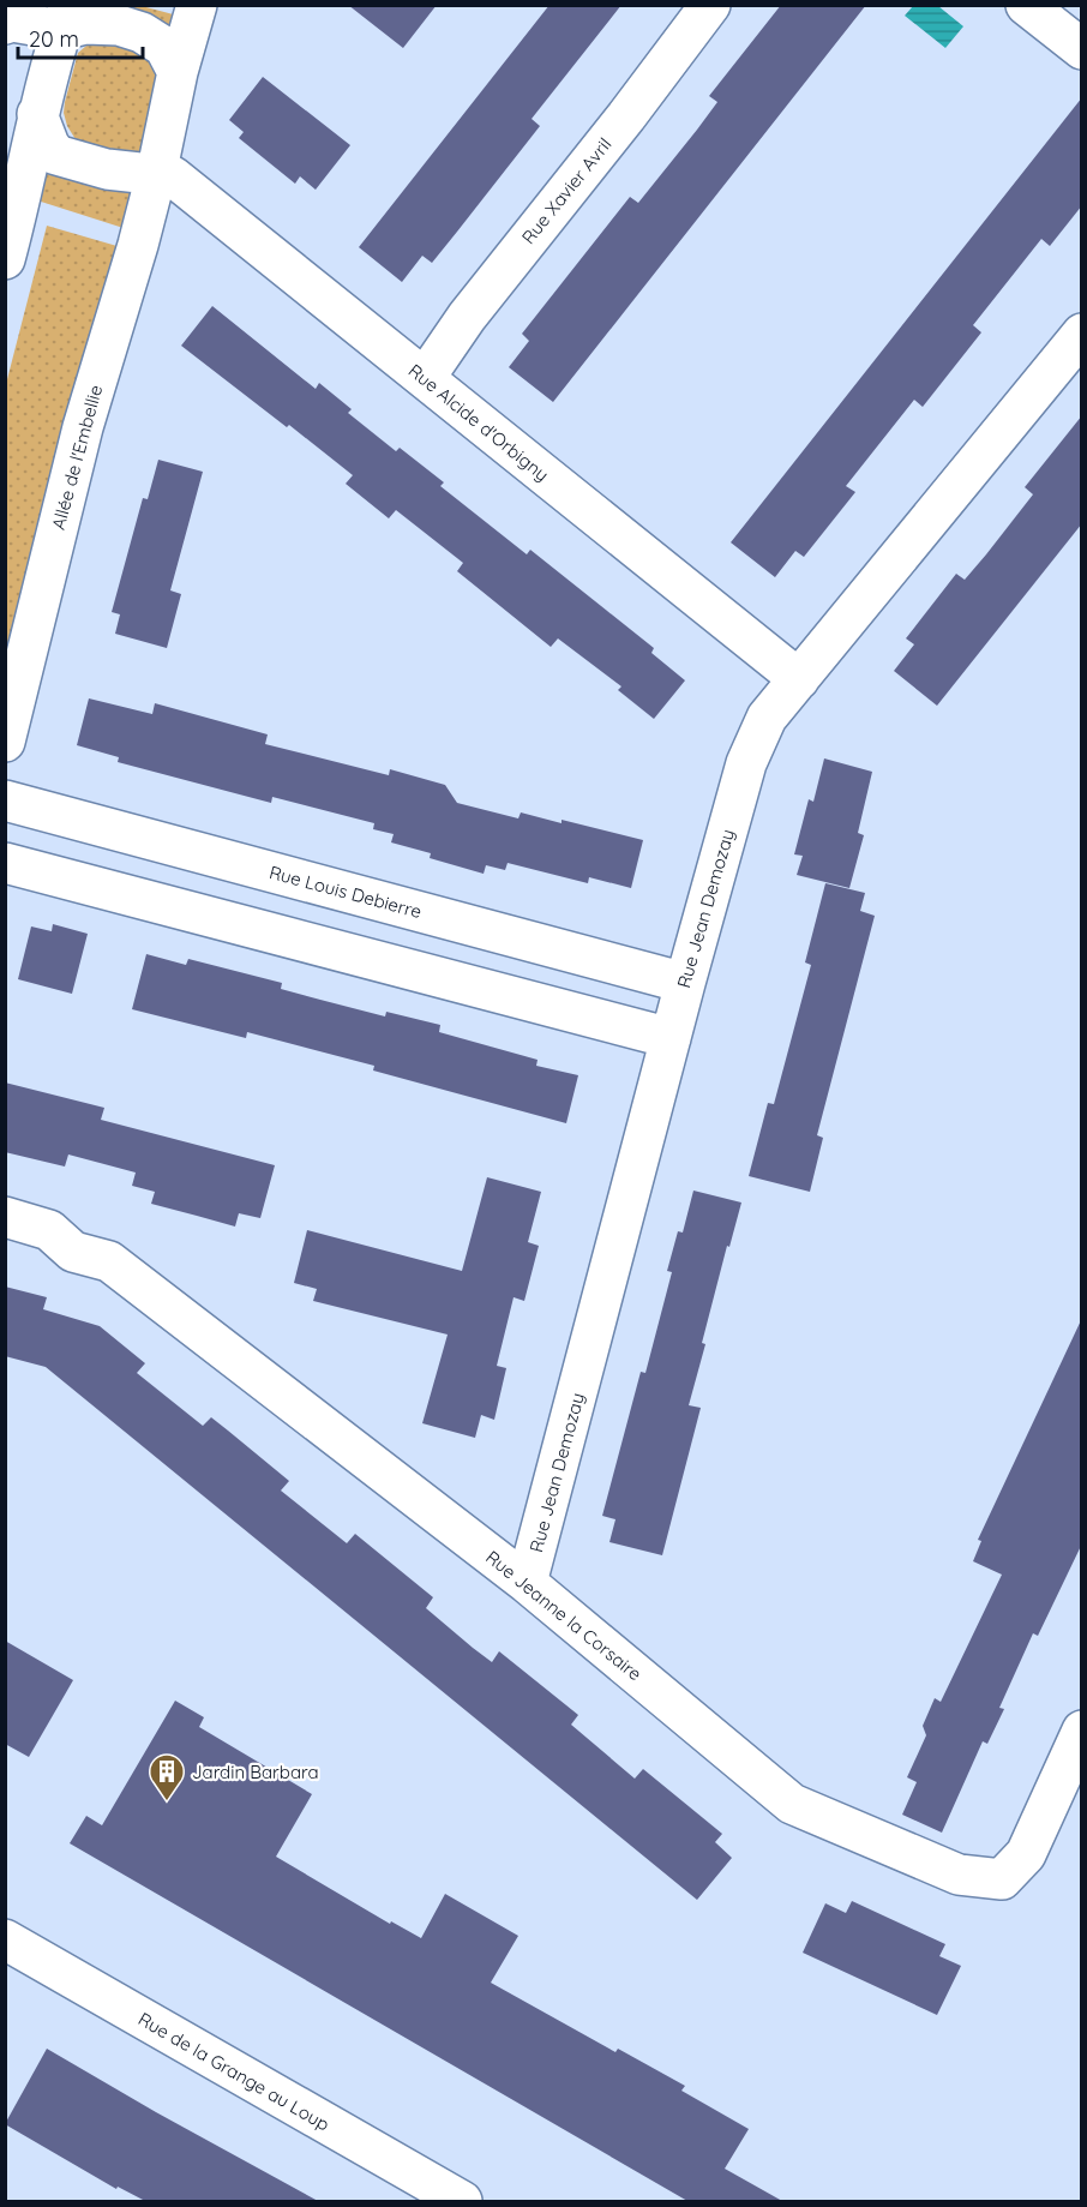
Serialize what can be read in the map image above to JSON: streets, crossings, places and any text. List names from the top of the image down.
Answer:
{
  "streets": {
    "street": [
      "Rue Xavier Avril",
      "Rue Alcide d'Orbigny",
      "Allée de l'Embellie",
      "Rue Louis Debierre",
      "Rue Jean Demozay",
      "Rue Jeanne la Corsaire",
      "Rue de la Grange au Loup"
    ]
  },
  "crossings": [
    ["Rue Xavier Avril", "Rue Alcide d'Orbigny"],
    ["Rue Alcide d'Orbigny", "Allée de l'Embellie"],
    ["Rue Alcide d'Orbigny", "Rue Jean Demozay"],
    ["Rue Louis Debierre", "Rue Jean Demozay"],
    ["Rue Jean Demozay", "Rue Jeanne la Corsaire"]
  ],
  "places": {
    "building": ["Jardin Barbara"]
  },
  "scale_bar": "20 m"
}
